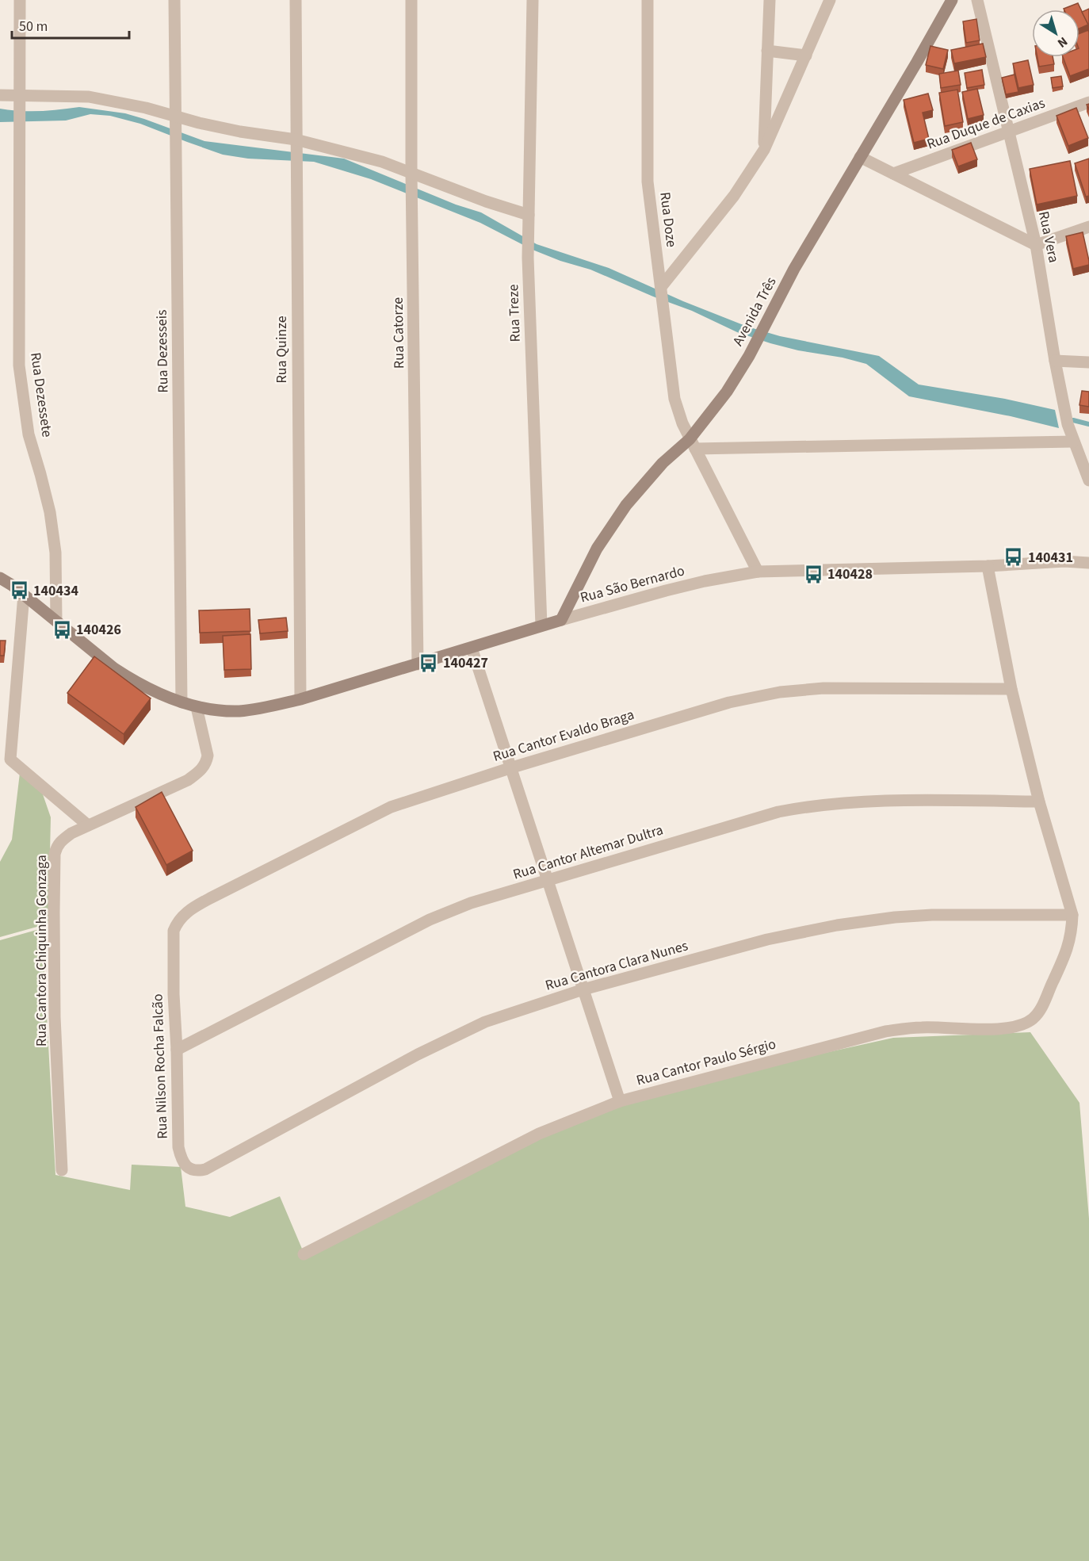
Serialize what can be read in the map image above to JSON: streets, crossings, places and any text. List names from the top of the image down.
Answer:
{
  "streets": {
    "street": [
      "Rua Duque de Caxias",
      "Rua Doze",
      "Rua Vera",
      "Avenida Três",
      "Rua Treze",
      "Rua Catorze",
      "Rua Quinze",
      "Rua Dezesseis",
      "Rua Dezessete",
      "Rua São Bernardo",
      "Rua Cantor Evaldo Braga",
      "Rua Cantor Altemar Dultra",
      "Rua Cantora Chiquinha Gonzaga",
      "Rua Cantora Clara Nunes",
      "Rua Cantor Paulo Sérgio",
      "Rua Nilson Rocha Falcão"
    ]
  },
  "crossings": [
    ["Rua Duque de Caxias", "Rua Vera"],
    ["Rua Doze", "Avenida Três"],
    ["Rua Doze", "Rua São Bernardo"],
    ["Avenida Três", "Rua São Bernardo"],
    ["Rua Treze", "Rua São Bernardo"],
    ["Rua Catorze", "Rua São Bernardo"],
    ["Rua Quinze", "Rua São Bernardo"],
    ["Rua Dezesseis", "Rua São Bernardo"],
    ["Rua Dezessete", "Rua São Bernardo"],
    ["Rua São Bernardo", "Rua Cantora Chiquinha Gonzaga"],
    ["Rua Cantor Evaldo Braga", "Rua Nilson Rocha Falcão"],
    ["Rua Cantor Altemar Dultra", "Rua Nilson Rocha Falcão"],
    ["Rua Cantora Clara Nunes", "Rua Cantor Paulo Sérgio"],
    ["Rua Cantora Clara Nunes", "Rua Nilson Rocha Falcão"]
  ],
  "places": {
    "bus stop": [
      "140431",
      "140428",
      "140434",
      "140426",
      "140427"
    ]
  },
  "scale_bar": "50 m",
  "north": "bottom right"
}
